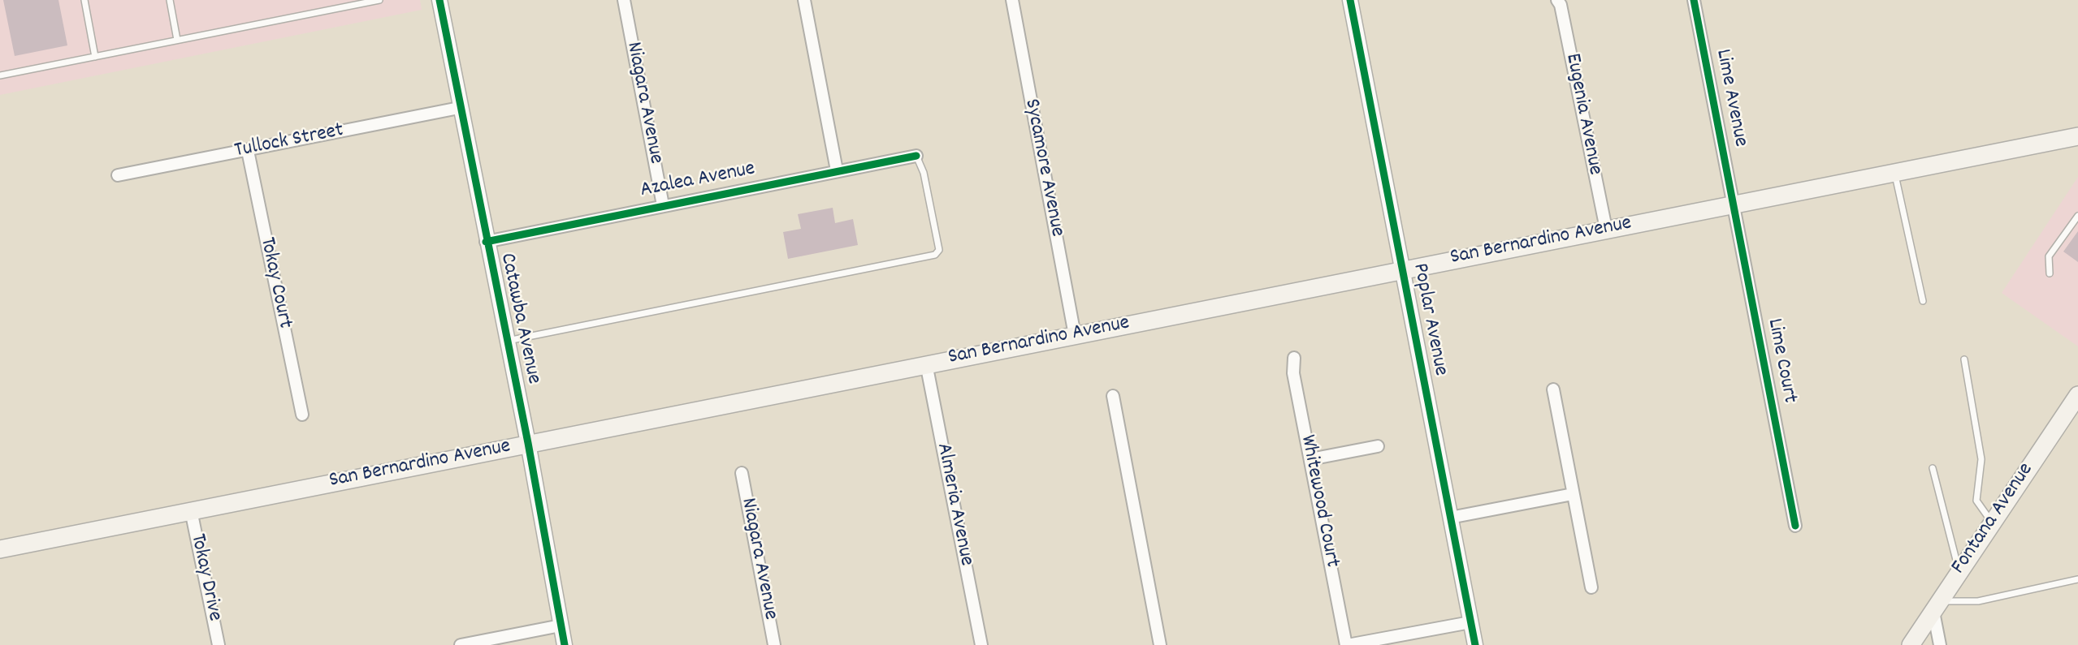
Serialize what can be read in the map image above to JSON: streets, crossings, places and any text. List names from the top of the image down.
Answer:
{
  "streets": {
    "main road": ["San Bernardino Avenue", "Fontana Avenue"],
    "street": [
      "Lime Avenue",
      "Niagara Avenue",
      "Eugenia Avenue",
      "Tullock Street",
      "Sycamore Avenue",
      "Azalea Avenue",
      "Tokay Court",
      "Catawba Avenue",
      "Poplar Avenue",
      "Lime Court",
      "Whitewood Court",
      "Almeria Avenue",
      "Tokay Drive"
    ]
  },
  "crossings": [
    ["Lime Avenue", "San Bernardino Avenue"],
    ["Lime Avenue", "Lime Court"],
    ["Niagara Avenue", "Azalea Avenue"],
    ["Eugenia Avenue", "San Bernardino Avenue"],
    ["Tullock Street", "Tokay Court"],
    ["Tullock Street", "Catawba Avenue"],
    ["Sycamore Avenue", "San Bernardino Avenue"],
    ["Azalea Avenue", "Catawba Avenue"],
    ["San Bernardino Avenue", "Catawba Avenue"],
    ["San Bernardino Avenue", "Poplar Avenue"],
    ["San Bernardino Avenue", "Lime Court"],
    ["San Bernardino Avenue", "Almeria Avenue"],
    ["San Bernardino Avenue", "Tokay Drive"]
  ]
}
